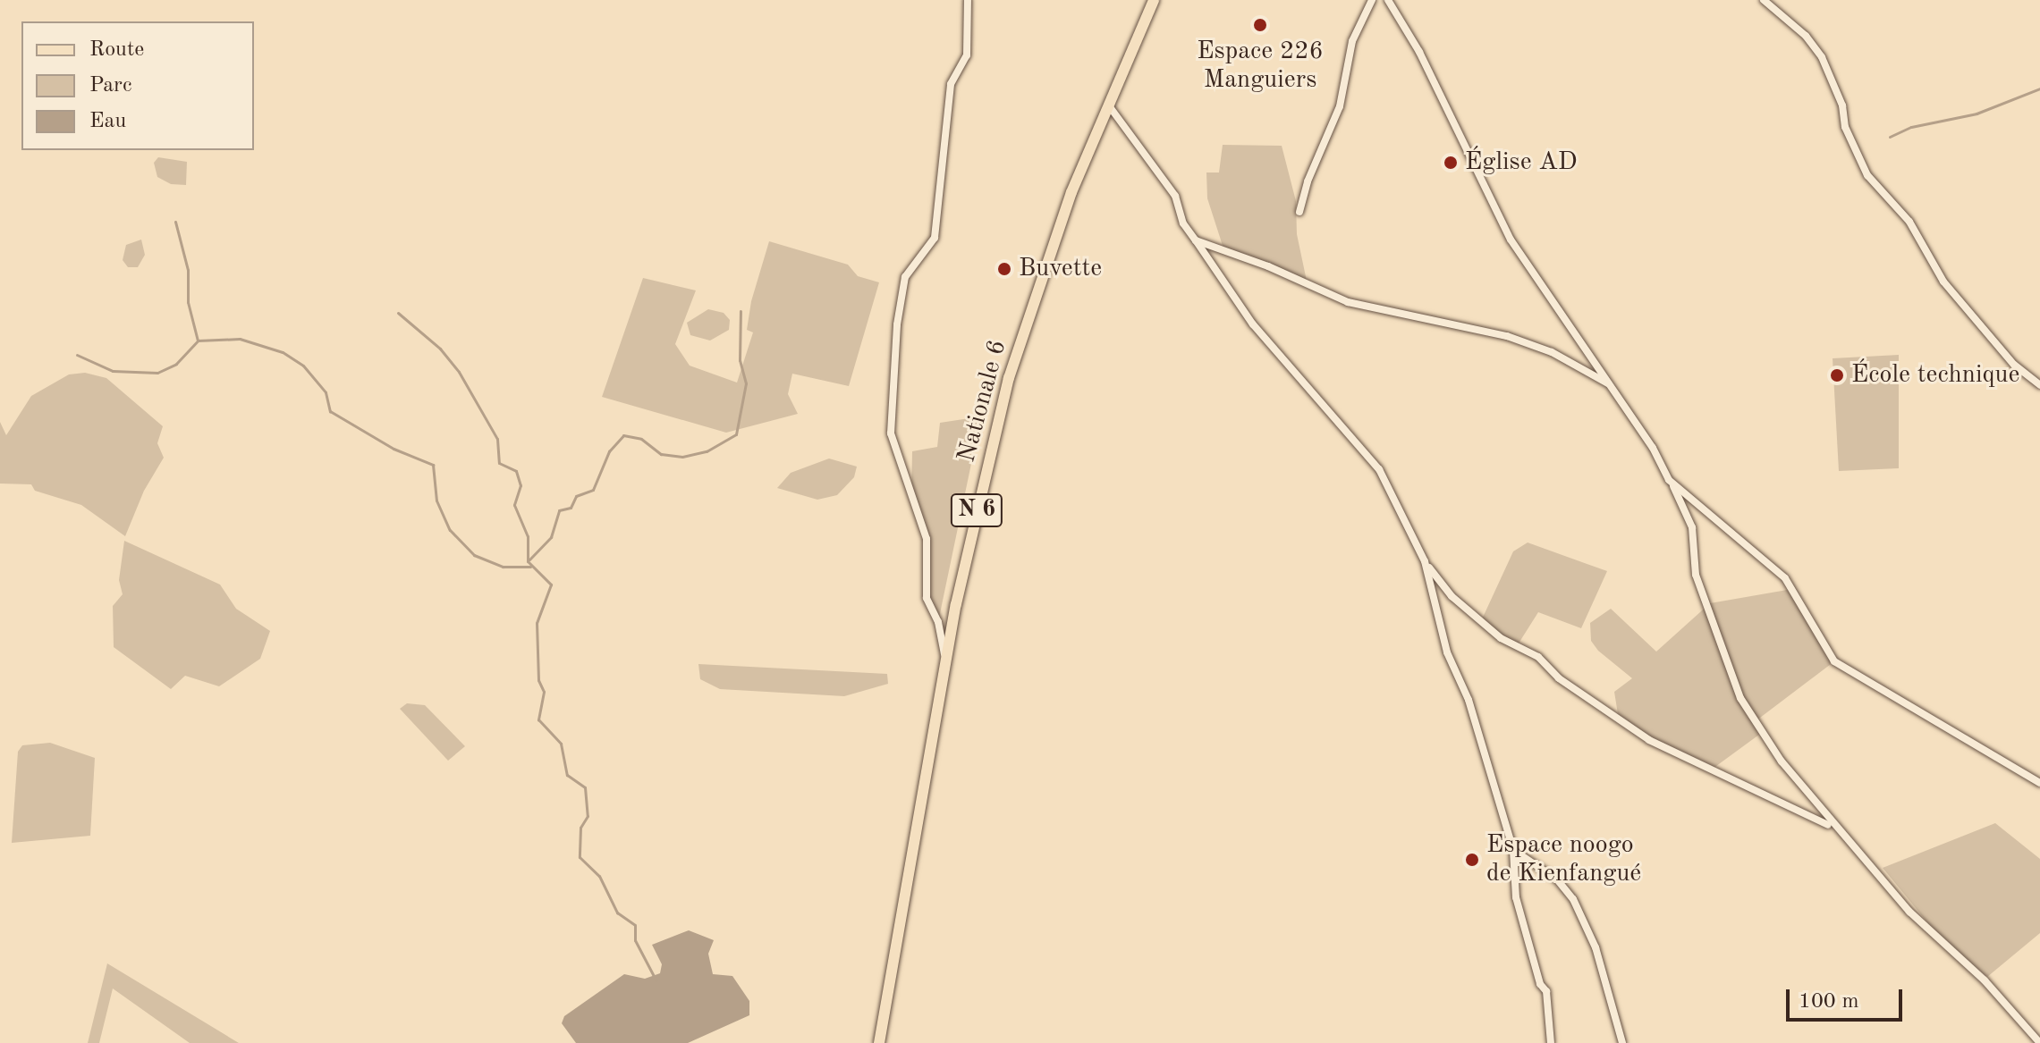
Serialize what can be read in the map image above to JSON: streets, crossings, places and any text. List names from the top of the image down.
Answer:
{
  "streets": {
    "main road": ["Nationale 6", "N 6"]
  },
  "places": [
    "Espace 226 Manguiers",
    "Église AD",
    "Buvette",
    "École technique",
    "Espace noogo de Kienfangué"
  ],
  "legend": ["Route", "Parc", "Eau"],
  "scale_bar": "100 m"
}
